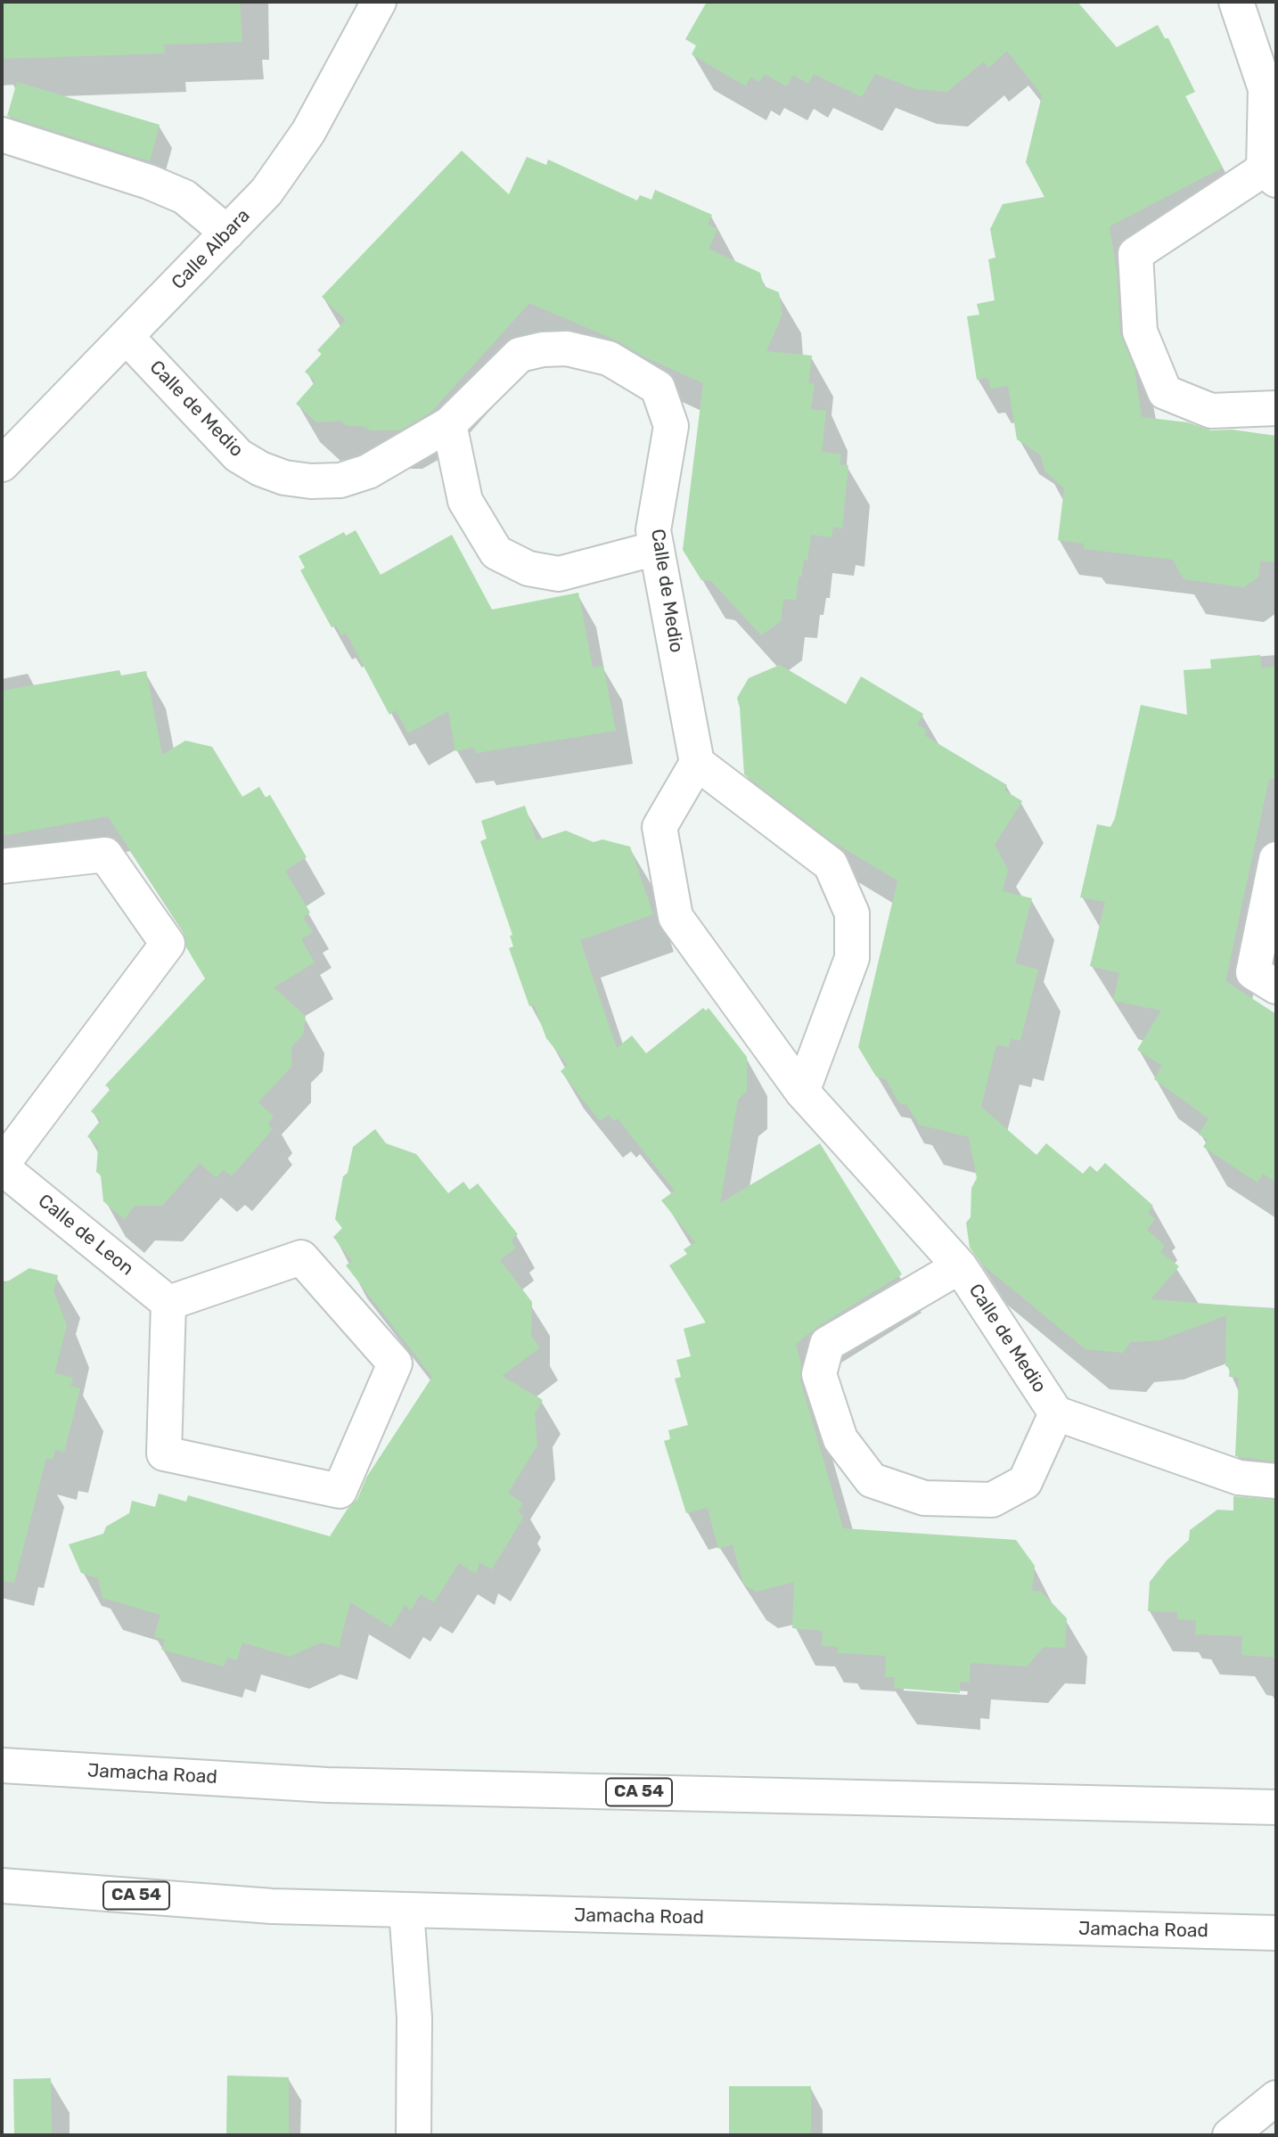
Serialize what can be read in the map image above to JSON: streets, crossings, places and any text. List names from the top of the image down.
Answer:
{
  "streets": {
    "street": [
      "Calle Albara",
      "Calle de Medio",
      "Calle de Leon",
      "Jamacha Road",
      "CA 54"
    ]
  },
  "crossings": [
    ["Calle Albara", "Calle de Medio"]
  ]
}
